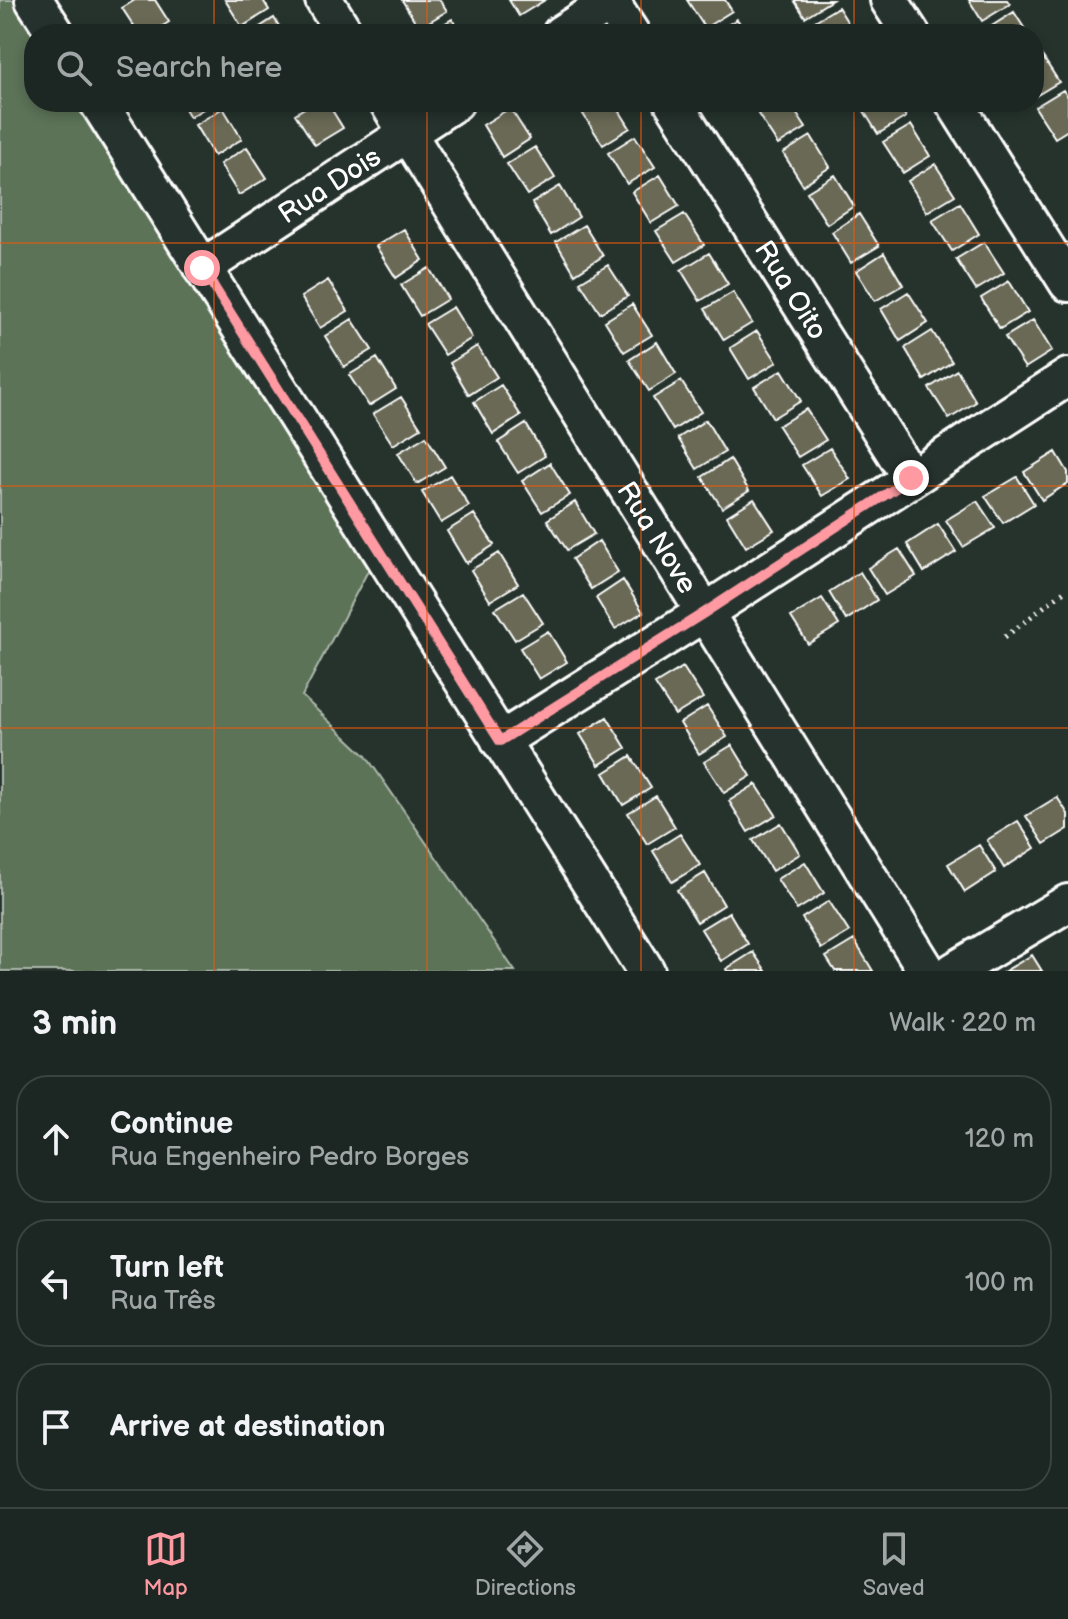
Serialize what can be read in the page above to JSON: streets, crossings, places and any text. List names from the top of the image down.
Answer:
{
  "streets": {
    "street": ["Rua Dois", "Rua Oito", "Rua Nove"]
  },
  "crossings": [
    ["Rua Dois", "Rua Nove"]
  ],
  "page": {
    "search": "Search here",
    "heading": ["3 min", "Walk · 220 m"],
    "list": [
      ["Continue", "Rua Engenheiro Pedro Borges", "120 m"],
      ["Turn left", "Rua Três", "100 m"],
      "Arrive at destination"
    ],
    "nav": ["Map", "Directions", "Saved"]
  }
}
